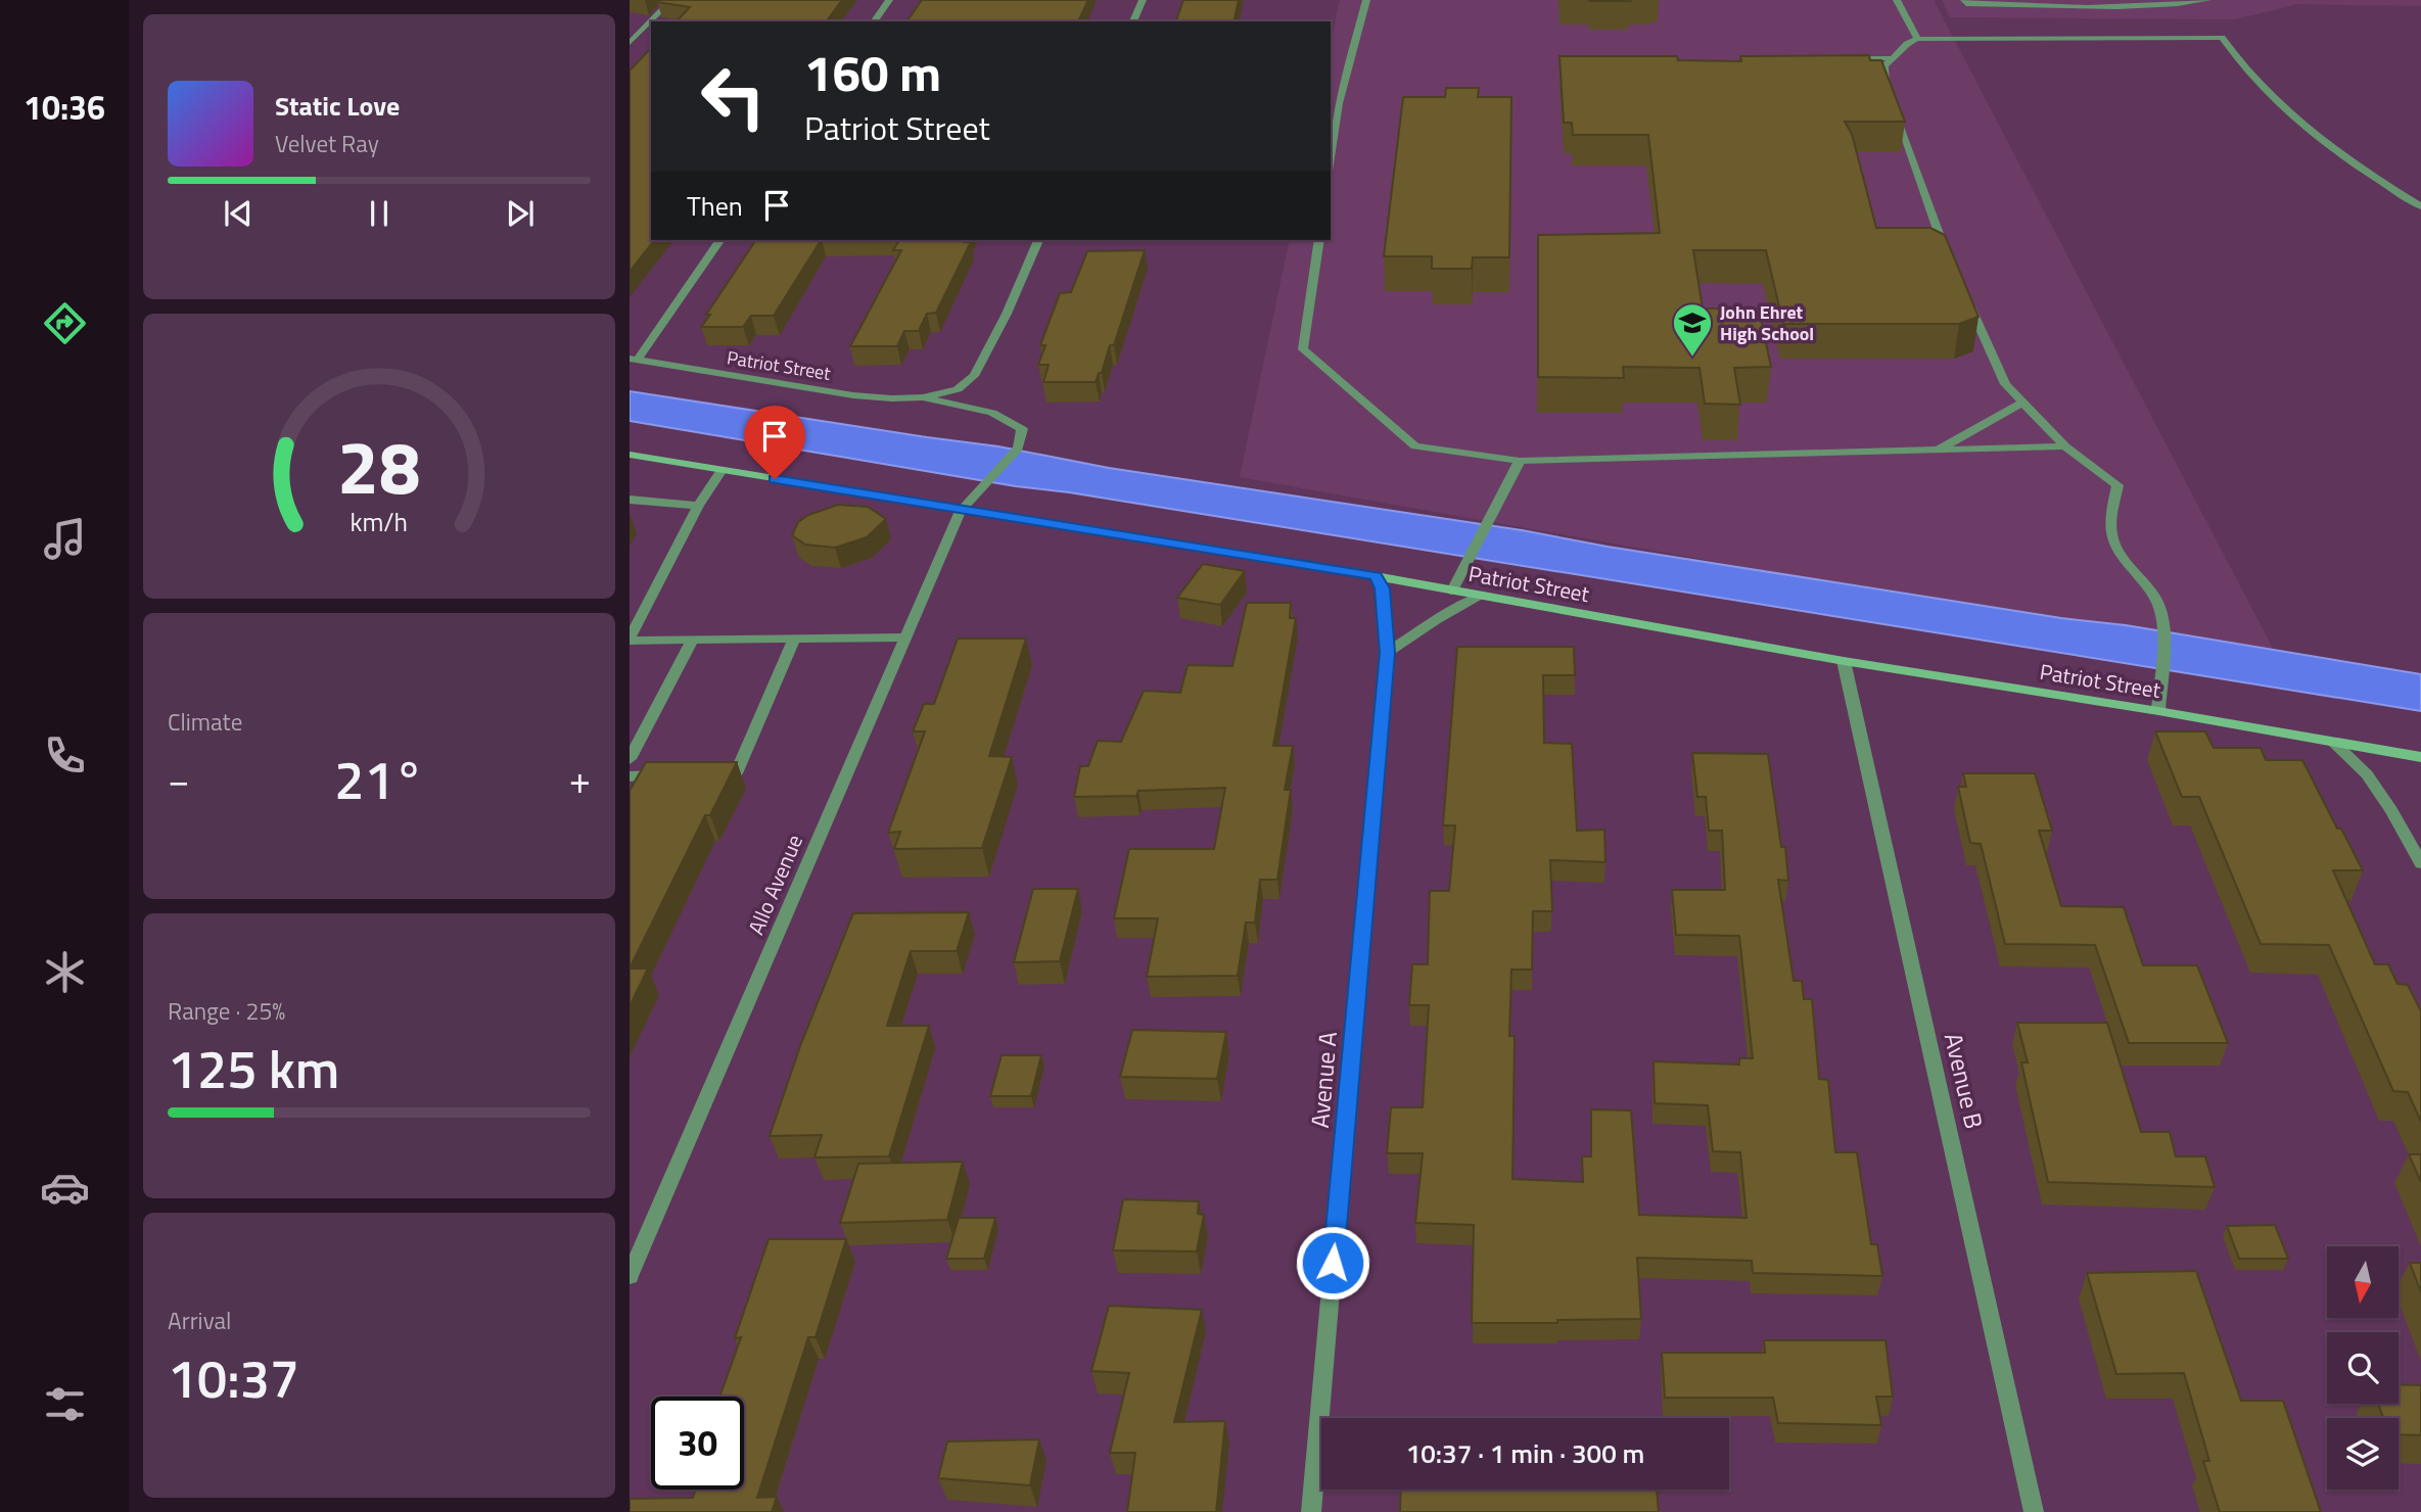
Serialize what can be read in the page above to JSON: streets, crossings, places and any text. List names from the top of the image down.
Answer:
{
  "streets": {
    "main road": ["Patriot Street"],
    "street": ["Allo Avenue", "Avenue A", "Avenue B"]
  },
  "crossings": [
    ["Patriot Street", "Allo Avenue"],
    ["Patriot Street", "Avenue A"],
    ["Patriot Street", "Avenue B"]
  ],
  "places": {
    "school or university": ["John Ehret High School"]
  },
  "north": "bottom",
  "page": {
    "tabs": "10:36",
    "turn": ["160 m", "Patriot Street"],
    "song": ["Static Love", "Velvet Ray"],
    "then": "Then",
    "tile": [
      "Climate",
      ["Range · 25%", "125 km"],
      ["Arrival", "10:37"]
    ],
    "heat": ["−", "21°", "+"],
    "limit": "30",
    "trip": "10:37 · 1 min · 300 m",
    "gauge": ["28", "km/h"]
  }
}
